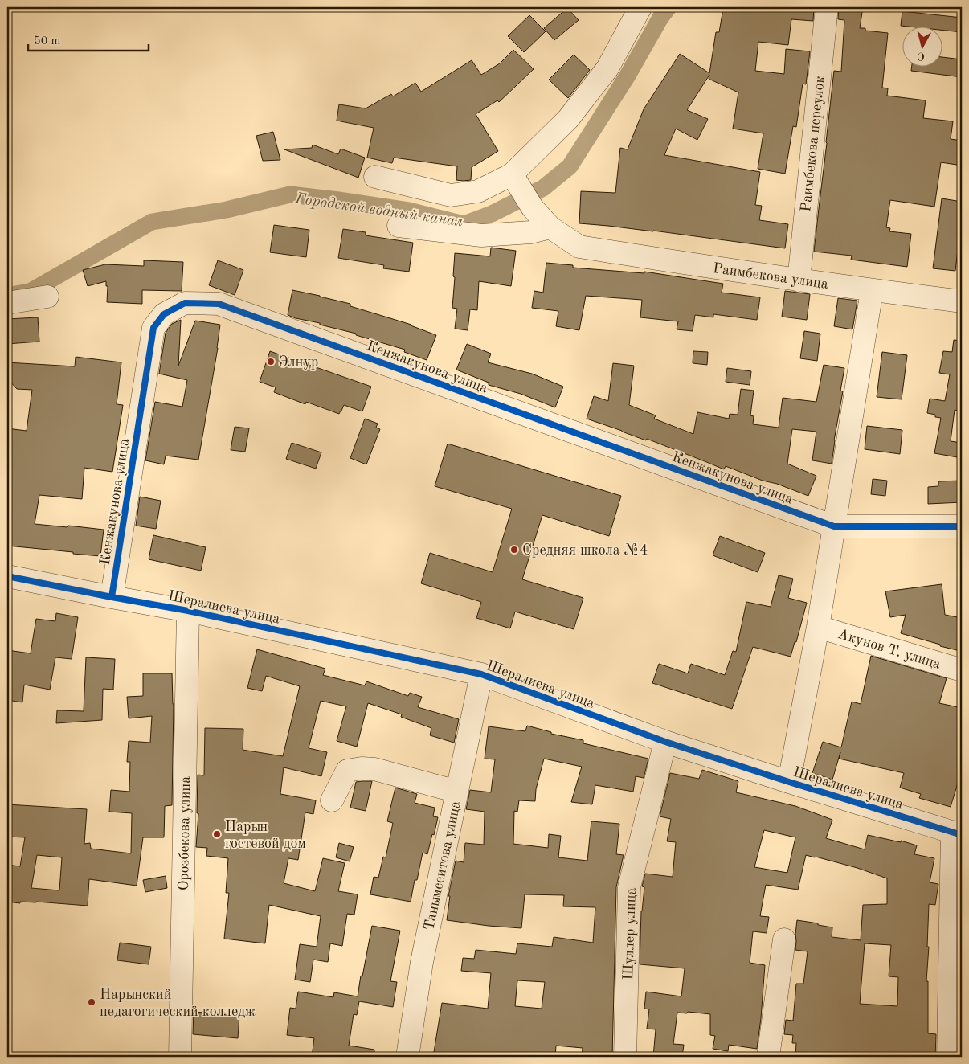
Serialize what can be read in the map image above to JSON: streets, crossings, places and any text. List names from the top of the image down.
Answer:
{
  "streets": {
    "street": [
      "Раимбекова переулок",
      "Раимбекова улица",
      "Кенжакунова улица",
      "Шералиева улица",
      "Акунов Т. улица",
      "Орозбекова улица",
      "Танымсеитова улица",
      "Шуллер улица"
    ]
  },
  "crossings": [
    ["Раимбекова переулок", "Раимбекова улица"],
    ["Кенжакунова улица", "Шералиева улица"],
    ["Шералиева улица", "Орозбекова улица"],
    ["Шералиева улица", "Танымсеитова улица"],
    ["Шералиева улица", "Шуллер улица"]
  ],
  "water": ["Городской водный канал"],
  "places": [
    "Элнур",
    "Средняя школа №4",
    "Нарын гостевой дом",
    "Нарынский педагогический колледж"
  ],
  "scale_bar": "50 m",
  "north": "bottom"
}
